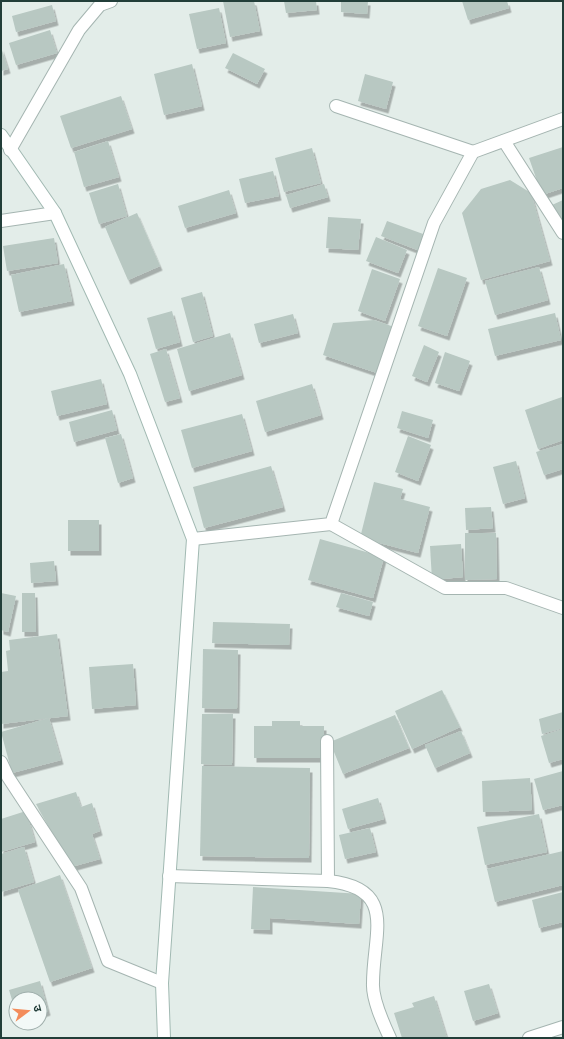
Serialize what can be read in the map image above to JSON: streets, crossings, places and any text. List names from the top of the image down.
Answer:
{
  "north": "right"
}
